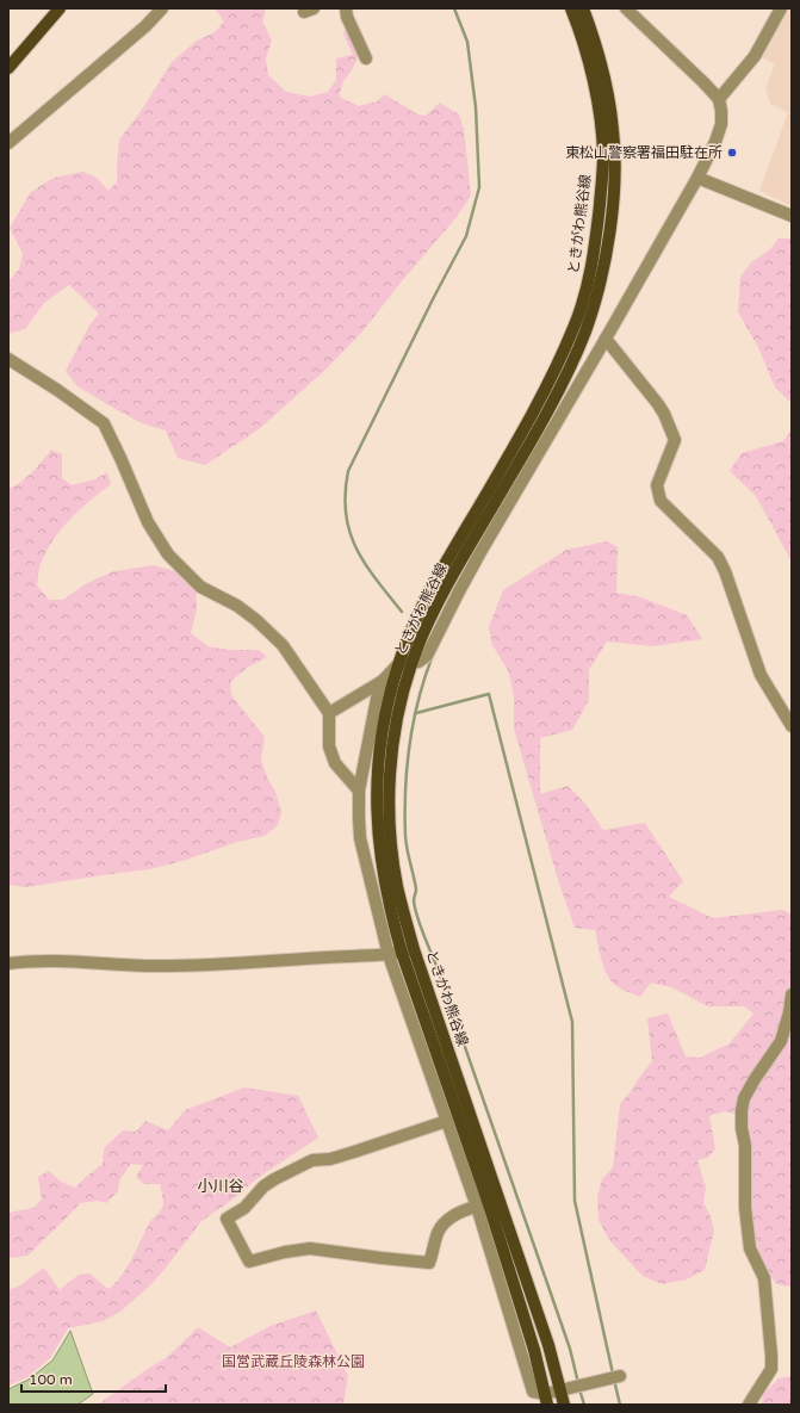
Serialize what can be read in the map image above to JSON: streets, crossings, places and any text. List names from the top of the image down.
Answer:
{
  "streets": {
    "main road": ["ときがわ熊谷線"]
  },
  "districts": ["小川谷"],
  "parks": ["国営武蔵丘陵森林公園"],
  "places": ["東松山警察署福田駐在所"],
  "scale_bar": "100 m"
}
